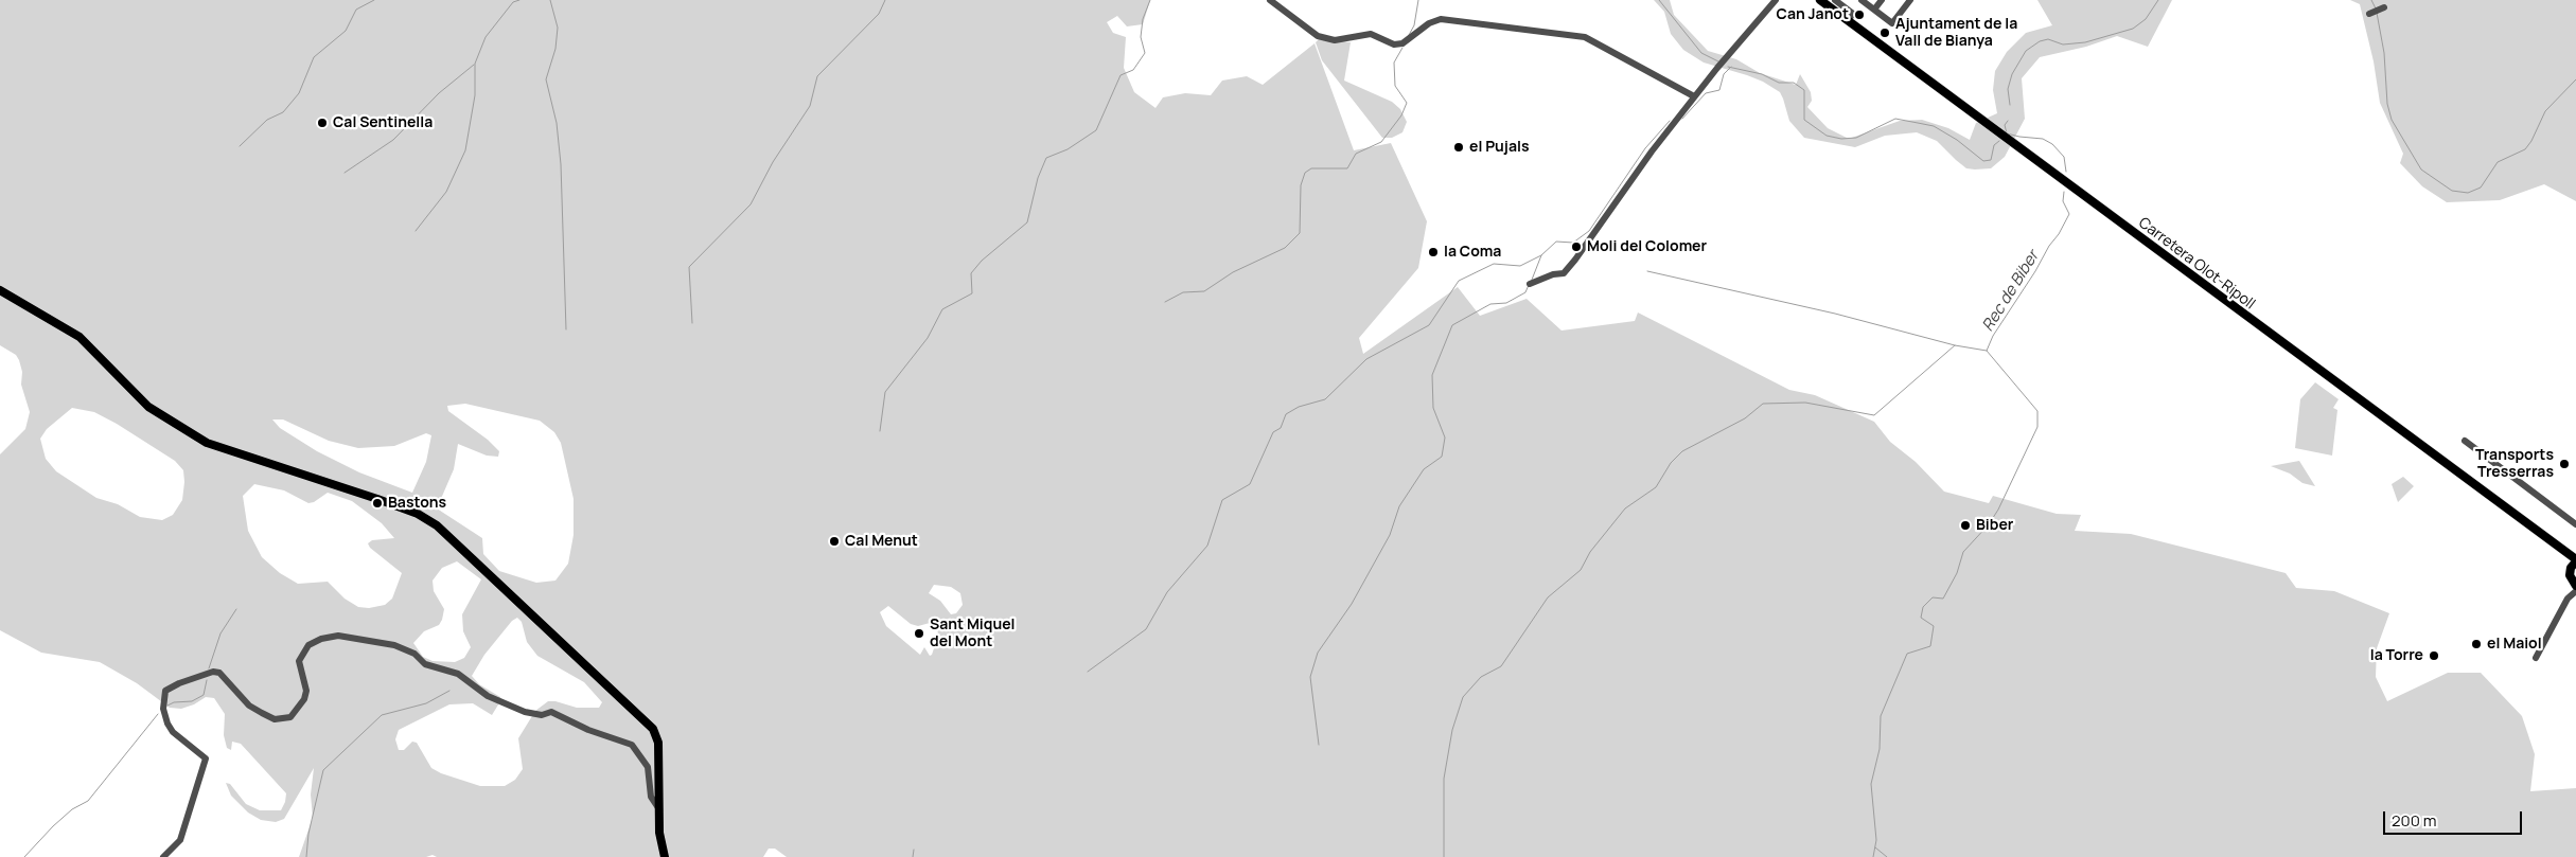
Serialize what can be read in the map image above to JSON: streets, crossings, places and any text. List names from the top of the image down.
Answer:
{
  "streets": {
    "main road": ["Carretera Olot-Ripoll"]
  },
  "water": ["Rec de Biber"],
  "places": [
    "Can Janot",
    "Ajuntament de la Vall de Bianya",
    "Cal Sentinella",
    "el Pujals",
    "Moli del Colomer",
    "la Coma",
    "Transports Tresserras",
    "Bastons",
    "Biber",
    "Cal Menut",
    "Sant Miquel del Mont",
    "el Maiol",
    "la Torre"
  ],
  "scale_bar": "200 m"
}
